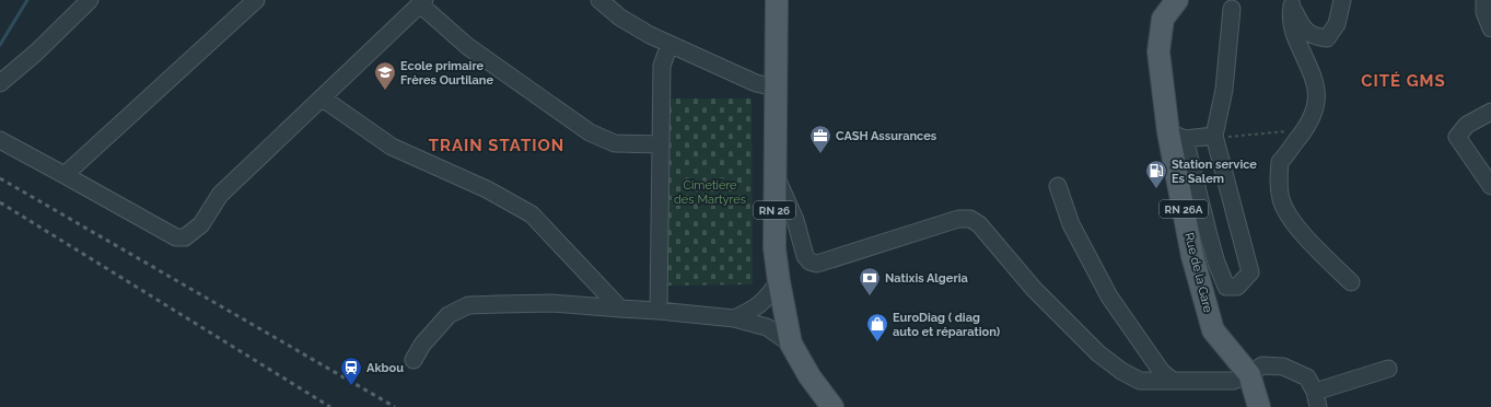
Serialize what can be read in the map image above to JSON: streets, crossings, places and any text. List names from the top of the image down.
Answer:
{
  "streets": {
    "main road": ["RN 26A", "RN 26", "Rue de la Gare"]
  },
  "districts": ["CITÉ GMS", "TRAIN STATION"],
  "parks": ["Cimetière des Martyres"],
  "places": {
    "school or university": ["Ecole primaire Frères Ourtilane"],
    "office": ["CASH Assurances"],
    "fuel station": ["Station service Es Salem"],
    "bank": ["Natixis Algeria"],
    "shop": ["EuroDiag ( diag auto et réparation)"],
    "station": ["Akbou"]
  }
}
